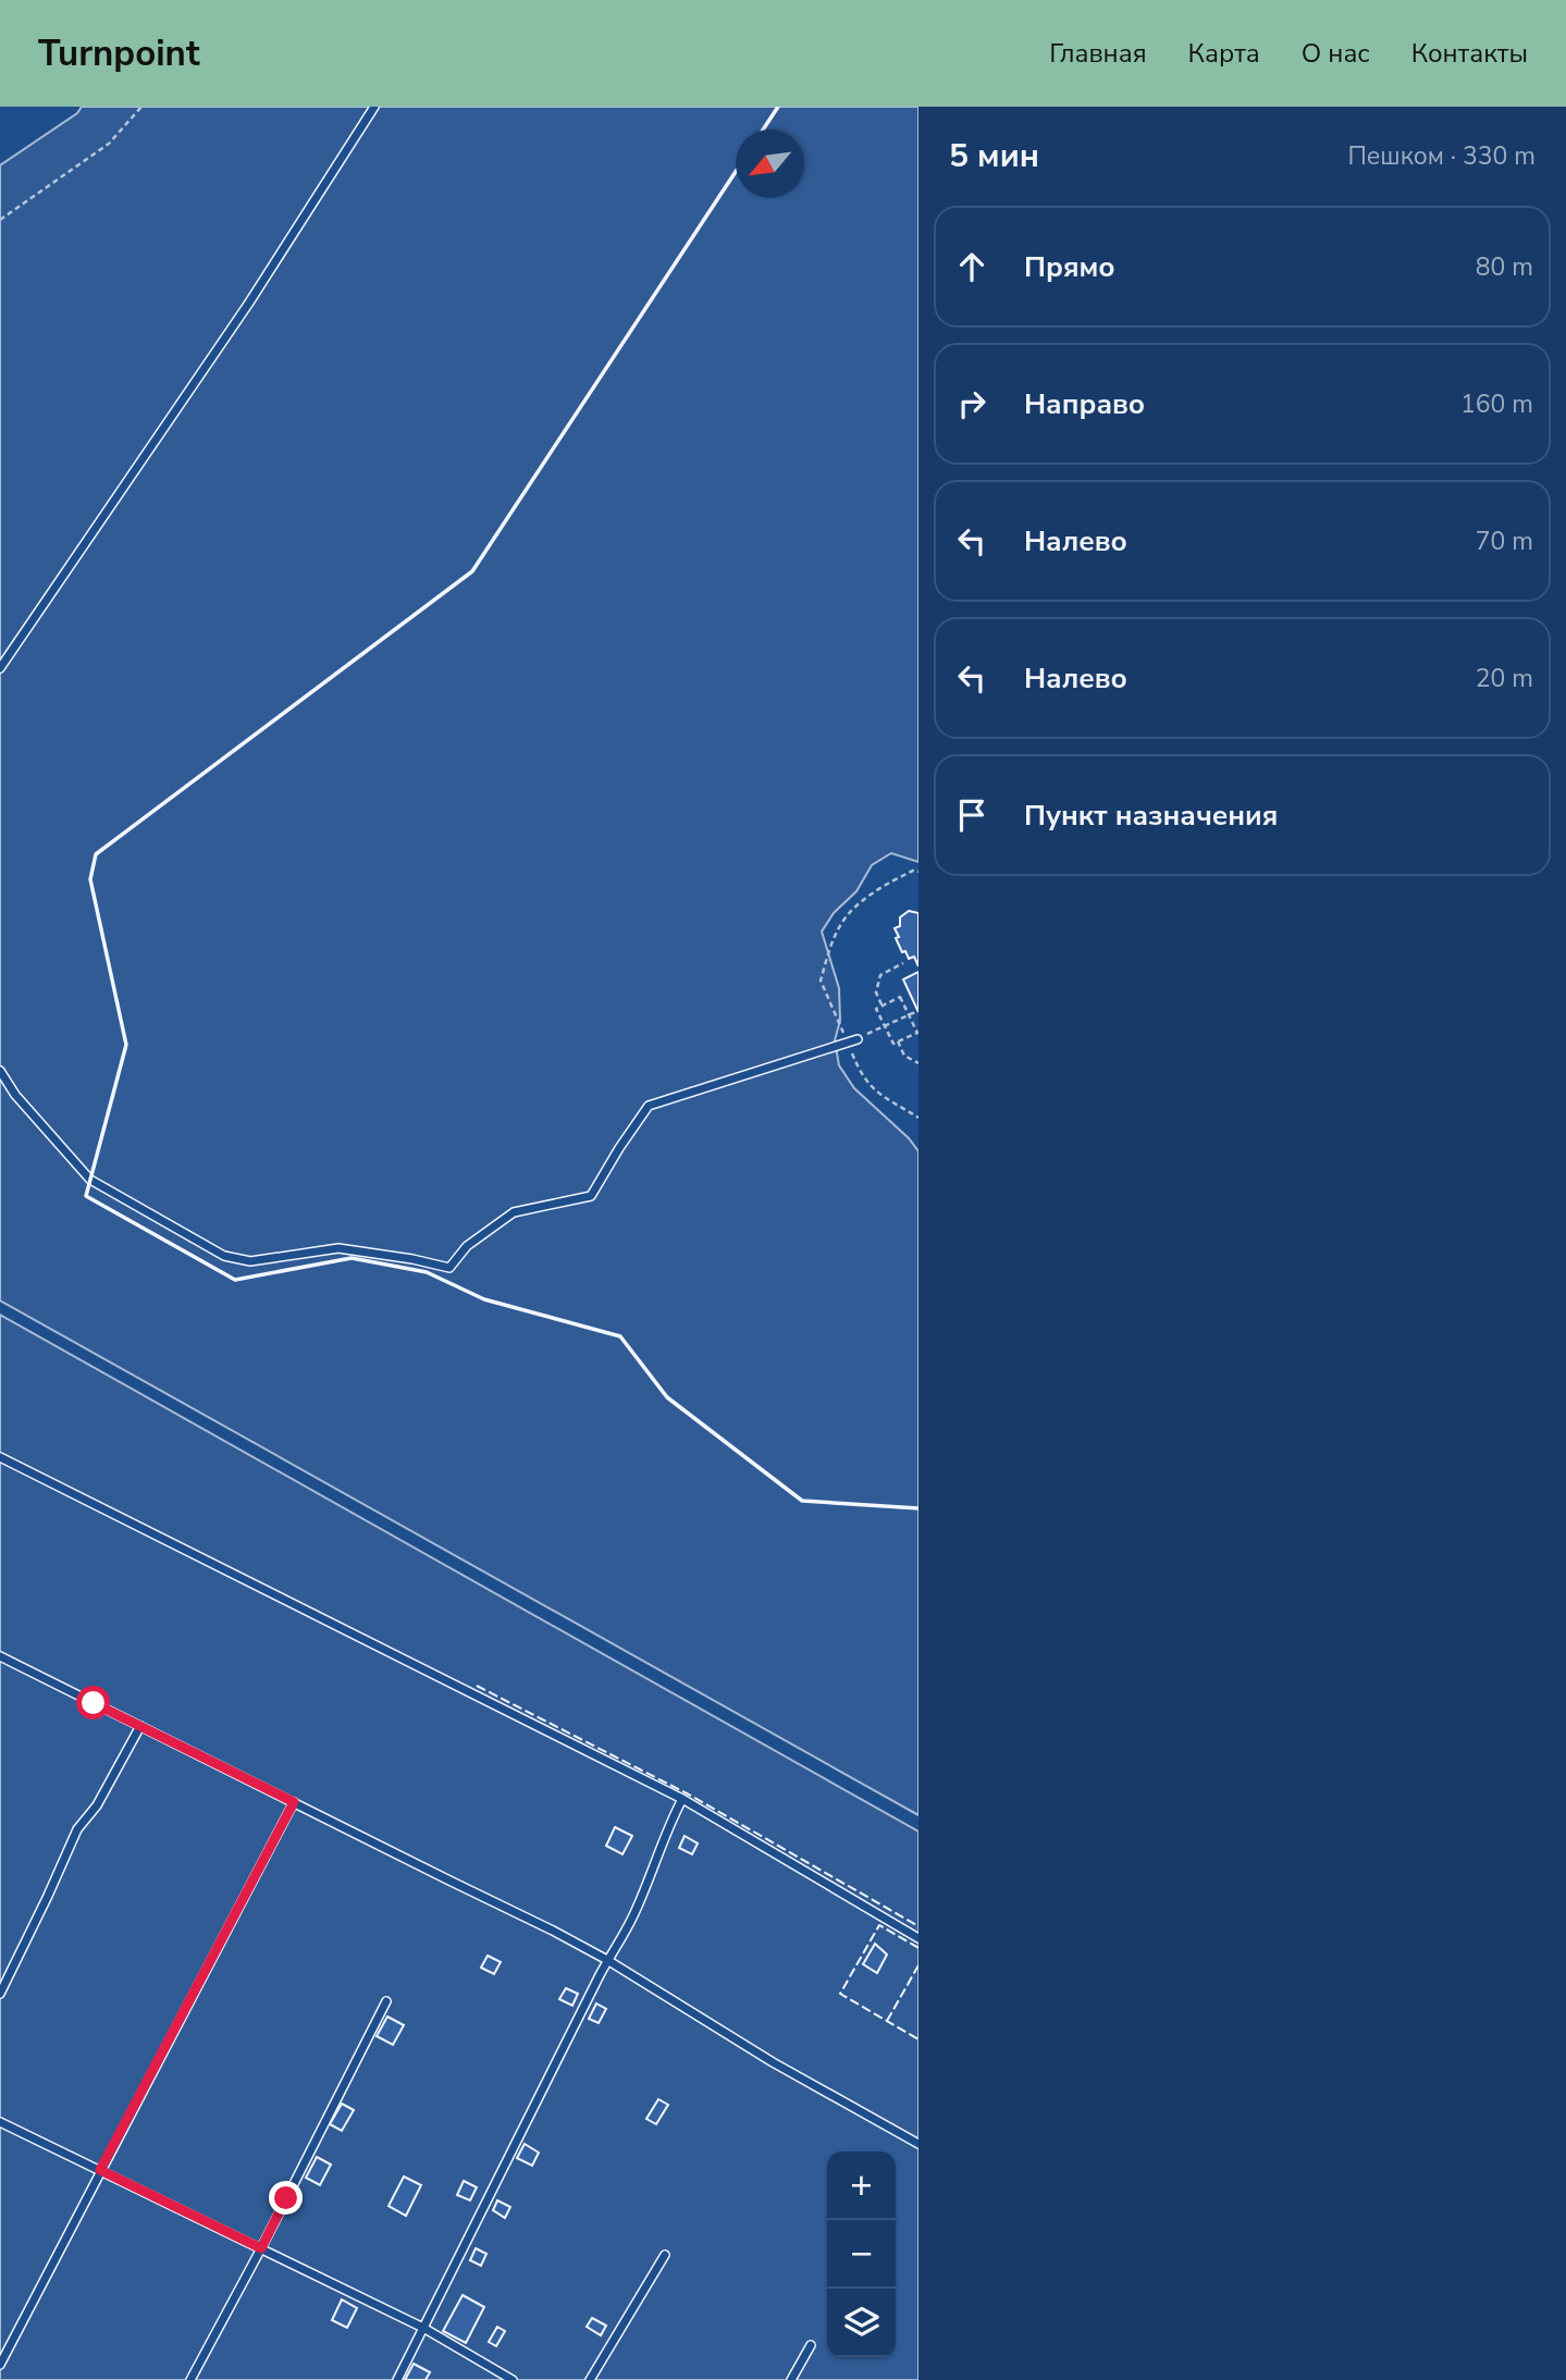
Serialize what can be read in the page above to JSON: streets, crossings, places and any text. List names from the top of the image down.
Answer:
{
  "north": "bottom left",
  "page": {
    "header": "Turnpoint",
    "nav": [
      "Главная",
      "Карта",
      "О нас",
      "Контакты"
    ],
    "heading": ["5 мин", "Пешком · 330 m"],
    "list": [
      ["Прямо", "80 m"],
      ["Направо", "160 m"],
      ["Налево", "70 m"],
      ["Налево", "20 m"],
      "Пункт назначения"
    ],
    "map_buttons": ["+", "−"]
  }
}
